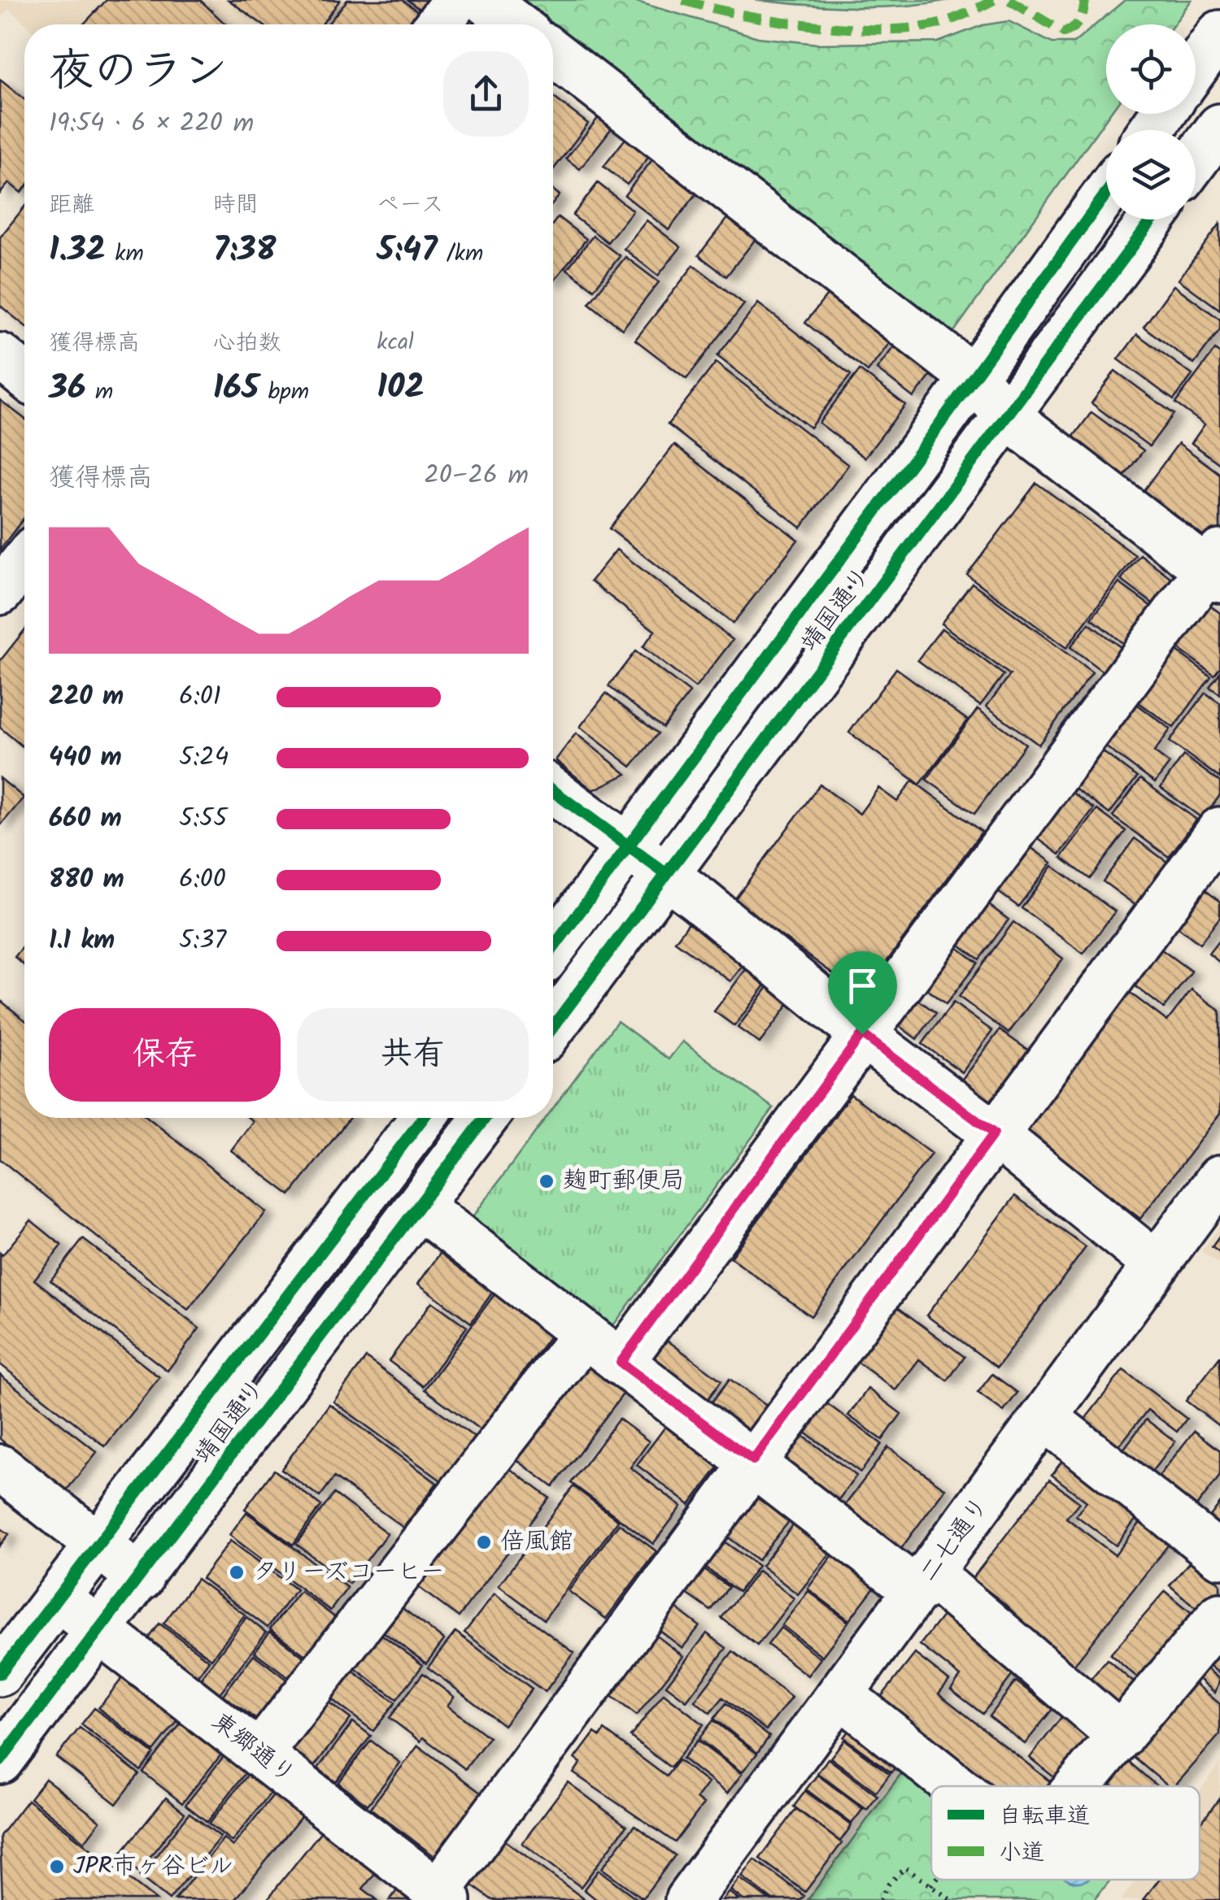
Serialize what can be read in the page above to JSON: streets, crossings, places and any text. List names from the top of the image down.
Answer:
{
  "streets": {
    "street": ["靖国通り", "二七通り", "東郷通り"]
  },
  "crossings": [
    ["靖国通り", "東郷通り"]
  ],
  "places": [
    "麹町郵便局",
    "倍風館",
    "タリーズコーヒー",
    "JPR市ヶ谷ビル"
  ],
  "legend": ["自転車道", "小道"],
  "page": {
    "heading": ["夜のラン", "19:54 · 6 × 220 m"],
    "stats": [
      ["距離", "1.32 km"],
      ["時間", "7:38"],
      ["ペース", "5:47 /km"],
      ["獲得標高", "36 m"],
      ["心拍数", "165 bpm"],
      ["kcal", "102"]
    ],
    "chart": ["獲得標高", "20–26 m"],
    "list": [
      {
        "name": "220 m",
        "note": "6:01"
      },
      {
        "name": "440 m",
        "note": "5:24"
      },
      {
        "name": "660 m",
        "note": "5:55"
      },
      {
        "name": "880 m",
        "note": "6:00"
      },
      {
        "name": "1.1 km",
        "note": "5:37"
      }
    ],
    "buttons": ["保存", "共有"]
  }
}
